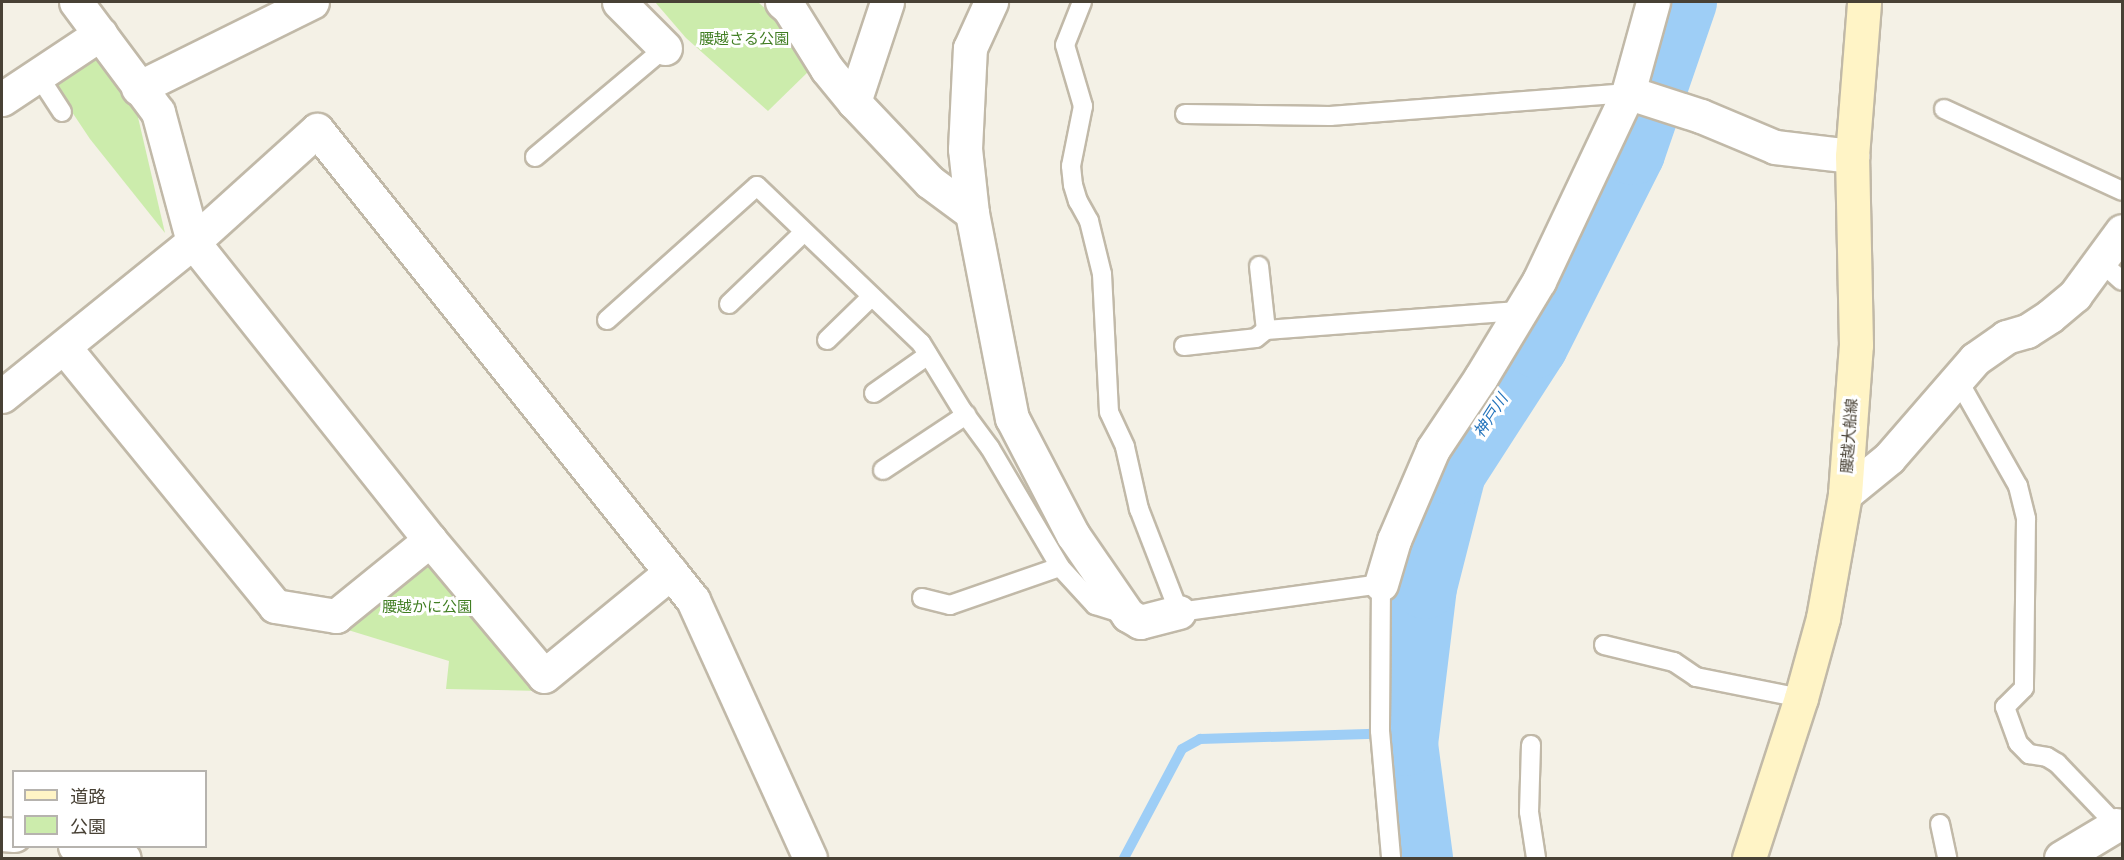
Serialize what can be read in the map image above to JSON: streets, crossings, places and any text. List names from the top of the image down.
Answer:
{
  "streets": {
    "main road": ["腰越大船線"]
  },
  "water": ["神戸川"],
  "parks": ["腰越さる公園", "腰越かに公園"],
  "legend": ["道路", "公園"]
}
